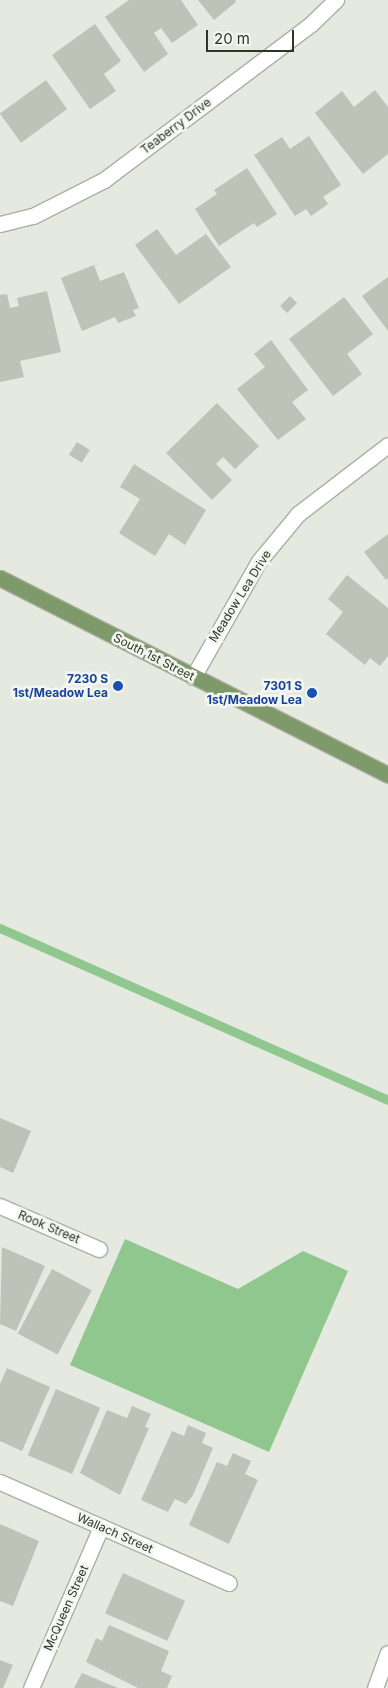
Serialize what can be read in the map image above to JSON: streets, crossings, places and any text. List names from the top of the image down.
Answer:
{
  "streets": {
    "main road": ["South 1st Street"],
    "street": [
      "Teaberry Drive",
      "Meadow Lea Drive",
      "Rook Street",
      "Wallach Street",
      "McQueen Street"
    ]
  },
  "crossings": [
    ["Meadow Lea Drive", "South 1st Street"],
    ["Wallach Street", "McQueen Street"]
  ],
  "places": ["7230 S 1st/Meadow Lea", "7301 S 1st/Meadow Lea"],
  "scale_bar": "20 m"
}
